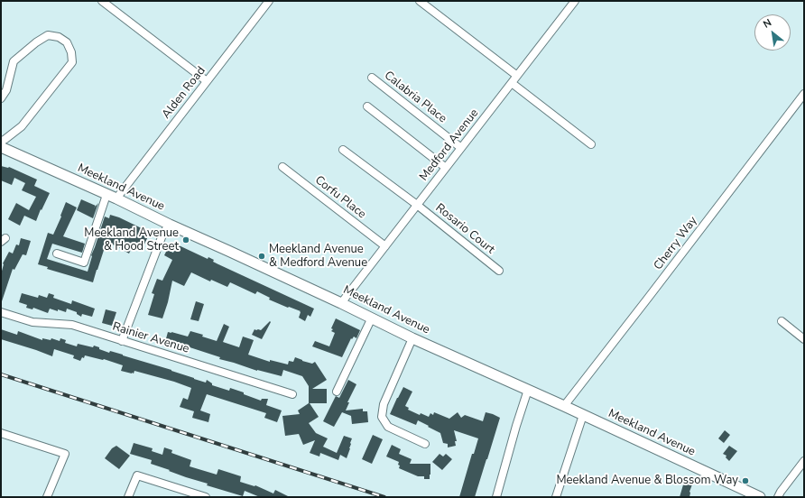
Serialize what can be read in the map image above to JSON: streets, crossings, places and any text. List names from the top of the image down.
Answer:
{
  "streets": {
    "main road": ["Meekland Avenue"],
    "street": [
      "Alden Road",
      "Calabria Place",
      "Medford Avenue",
      "Corfu Place",
      "Rosario Court",
      "Cherry Way",
      "Rainier Avenue"
    ]
  },
  "crossings": [
    ["Alden Road", "Meekland Avenue"],
    ["Calabria Place", "Medford Avenue"],
    ["Medford Avenue", "Meekland Avenue"],
    ["Medford Avenue", "Corfu Place"],
    ["Medford Avenue", "Rosario Court"],
    ["Meekland Avenue", "Cherry Way"]
  ],
  "places": ["Meekland Avenue & Hood Street", "Meekland Avenue & Medford Avenue", "Meekland Avenue & Blossom Way"],
  "north": "top left"
}
